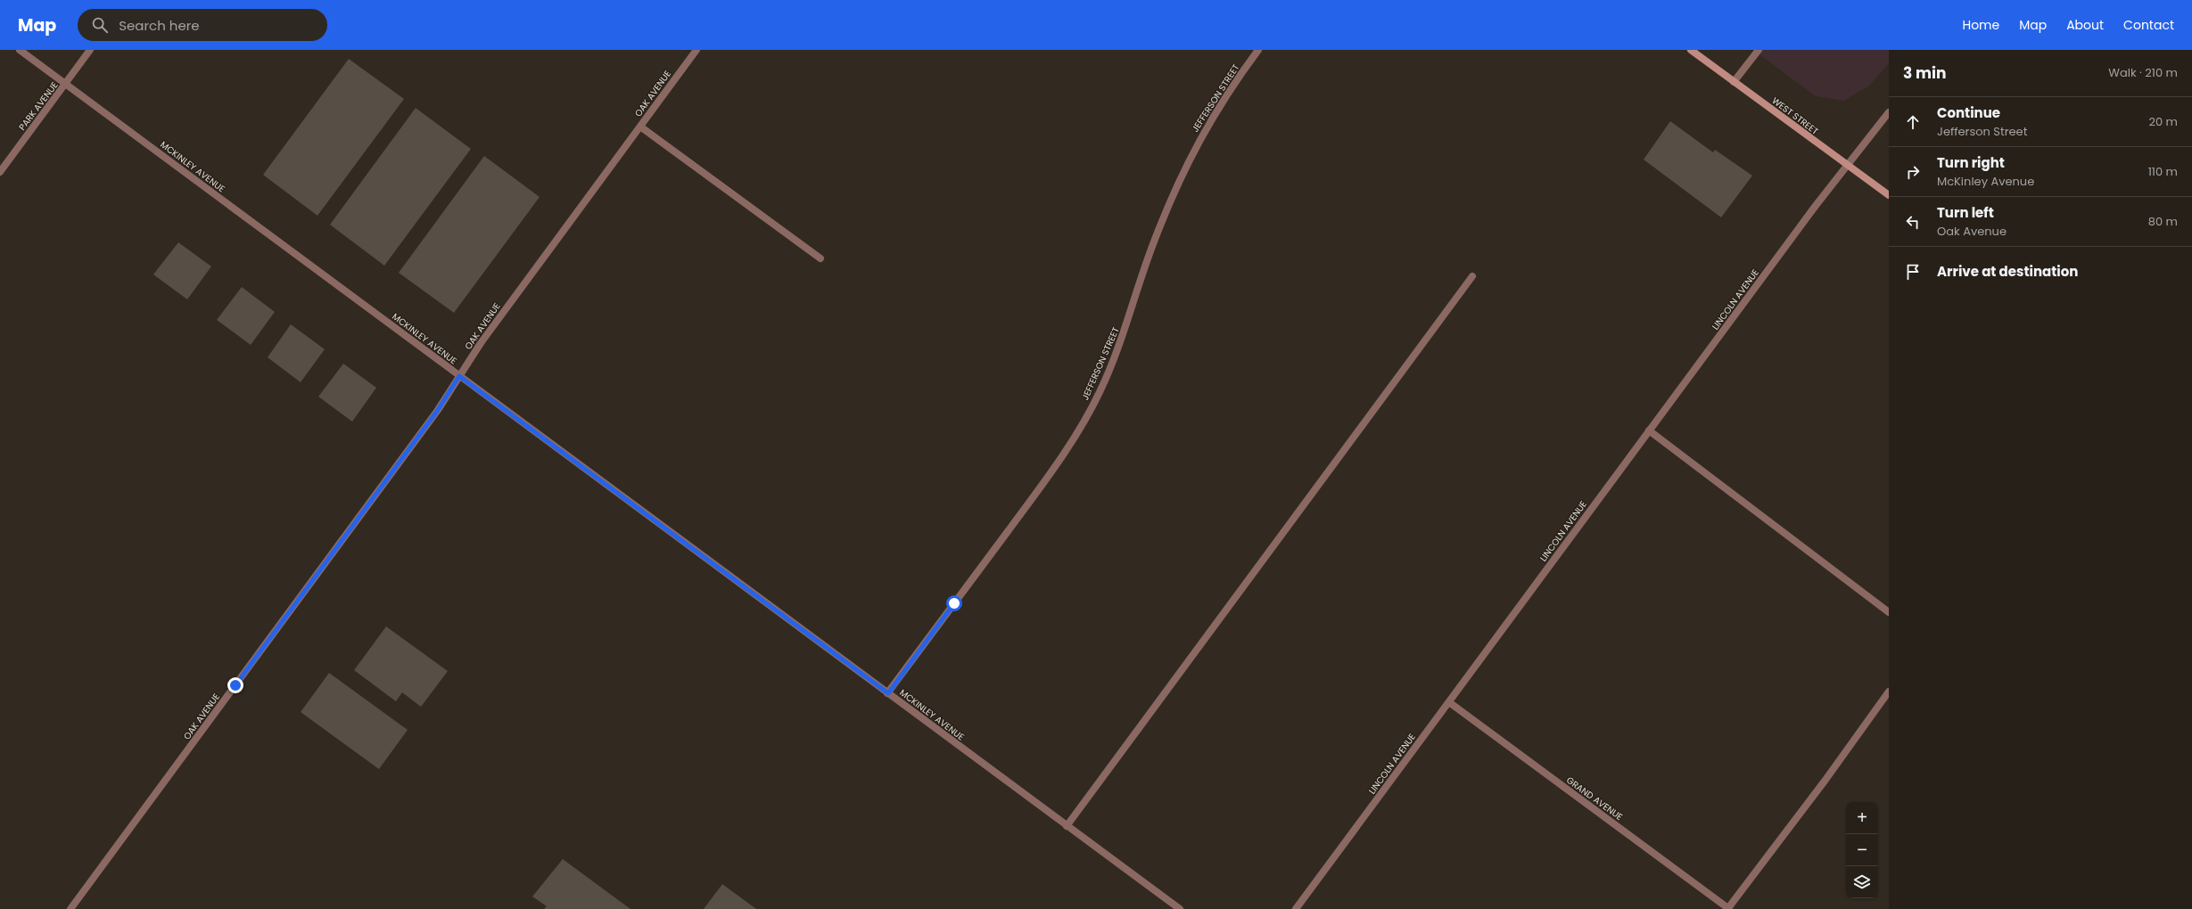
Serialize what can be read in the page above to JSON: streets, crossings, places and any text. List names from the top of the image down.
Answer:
{
  "streets": {
    "main road": ["WEST STREET"],
    "street": [
      "OAK AVENUE",
      "JEFFERSON STREET",
      "PARK AVENUE",
      "MCKINLEY AVENUE",
      "LINCOLN AVENUE",
      "GRAND AVENUE"
    ]
  },
  "crossings": [
    ["OAK AVENUE", "MCKINLEY AVENUE"],
    ["JEFFERSON STREET", "MCKINLEY AVENUE"],
    ["PARK AVENUE", "MCKINLEY AVENUE"],
    ["WEST STREET", "LINCOLN AVENUE"],
    ["LINCOLN AVENUE", "GRAND AVENUE"]
  ],
  "page": {
    "header": "Map",
    "search": "Search here",
    "nav": [
      "Home",
      "Map",
      "About",
      "Contact"
    ],
    "heading": ["3 min", "Walk · 210 m"],
    "list": [
      ["Continue", "Jefferson Street", "20 m"],
      ["Turn right", "McKinley Avenue", "110 m"],
      ["Turn left", "Oak Avenue", "80 m"],
      "Arrive at destination"
    ],
    "map_buttons": ["+", "−"]
  }
}
